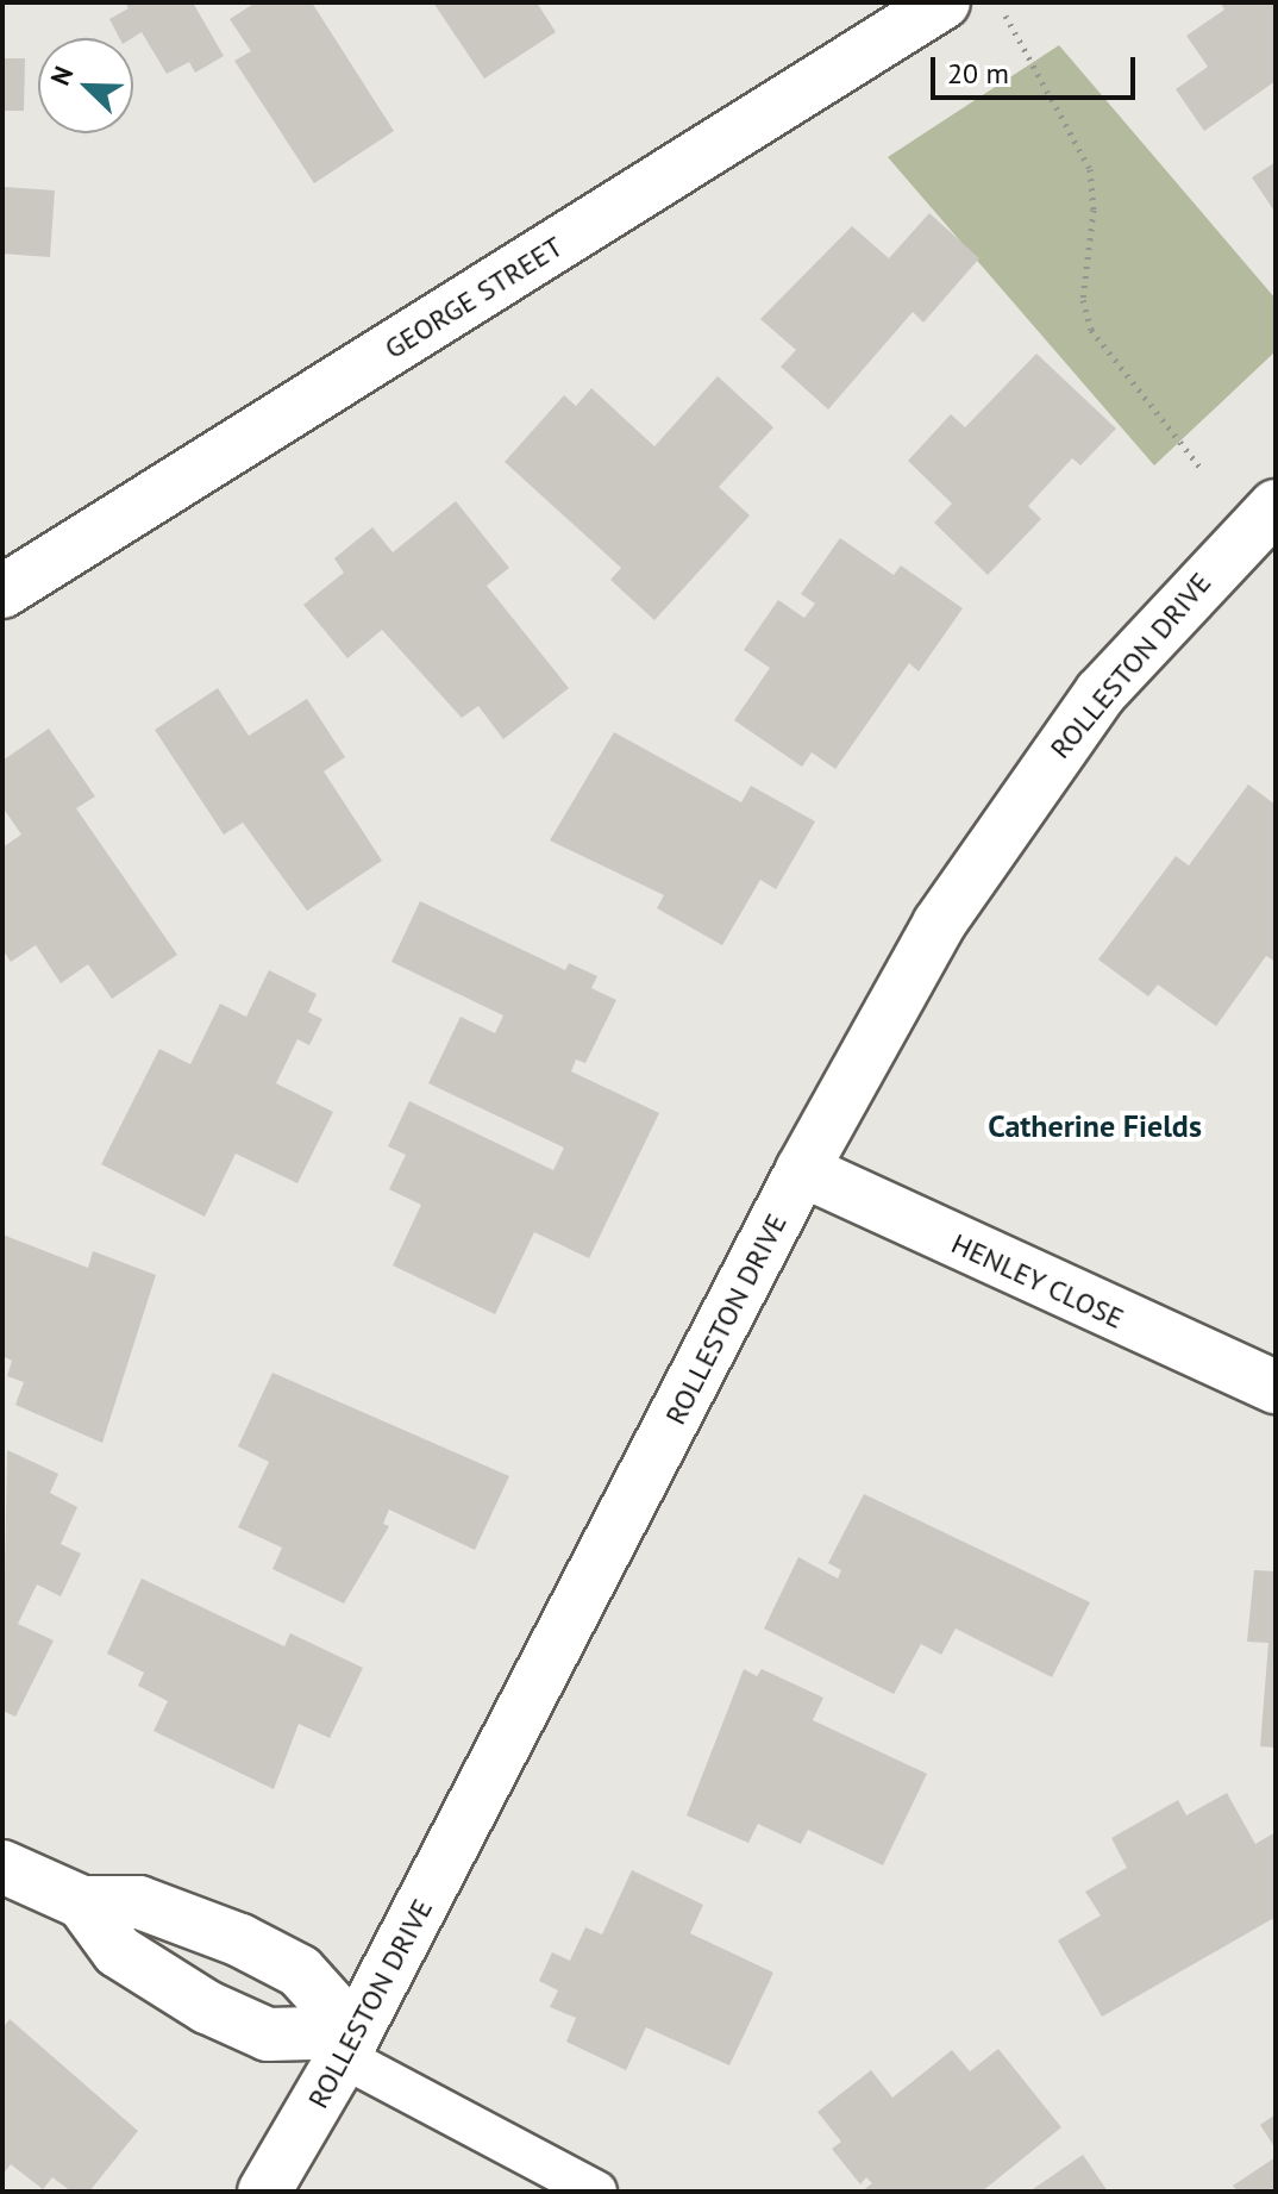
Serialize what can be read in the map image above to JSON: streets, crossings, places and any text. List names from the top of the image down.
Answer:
{
  "streets": {
    "street": ["GEORGE STREET", "ROLLESTON DRIVE", "HENLEY CLOSE"]
  },
  "crossings": [
    ["ROLLESTON DRIVE", "HENLEY CLOSE"]
  ],
  "districts": ["Catherine Fields"],
  "scale_bar": "20 m",
  "north": "top left"
}
